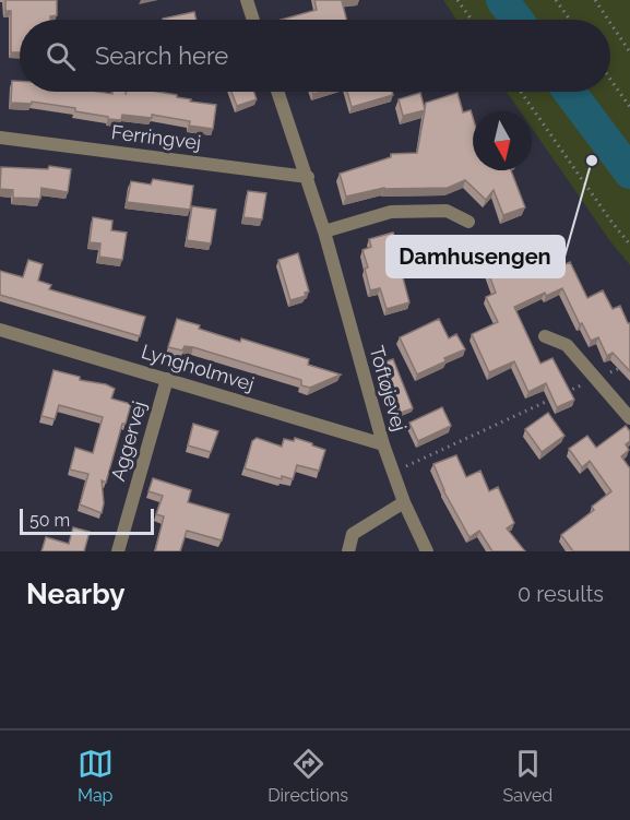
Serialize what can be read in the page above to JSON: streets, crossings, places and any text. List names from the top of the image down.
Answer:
{
  "streets": {
    "street": [
      "Ferringvej",
      "Lyngholmvej",
      "Toftøjevej",
      "Aggervej"
    ]
  },
  "crossings": [
    ["Ferringvej", "Toftøjevej"],
    ["Lyngholmvej", "Toftøjevej"],
    ["Lyngholmvej", "Aggervej"]
  ],
  "places": ["Damhusengen"],
  "scale_bar": "50 m",
  "north": "bottom",
  "page": {
    "search": "Search here",
    "scale": "50 m",
    "heading": ["Nearby", "0 results"],
    "nav": ["Map", "Directions", "Saved"]
  }
}
